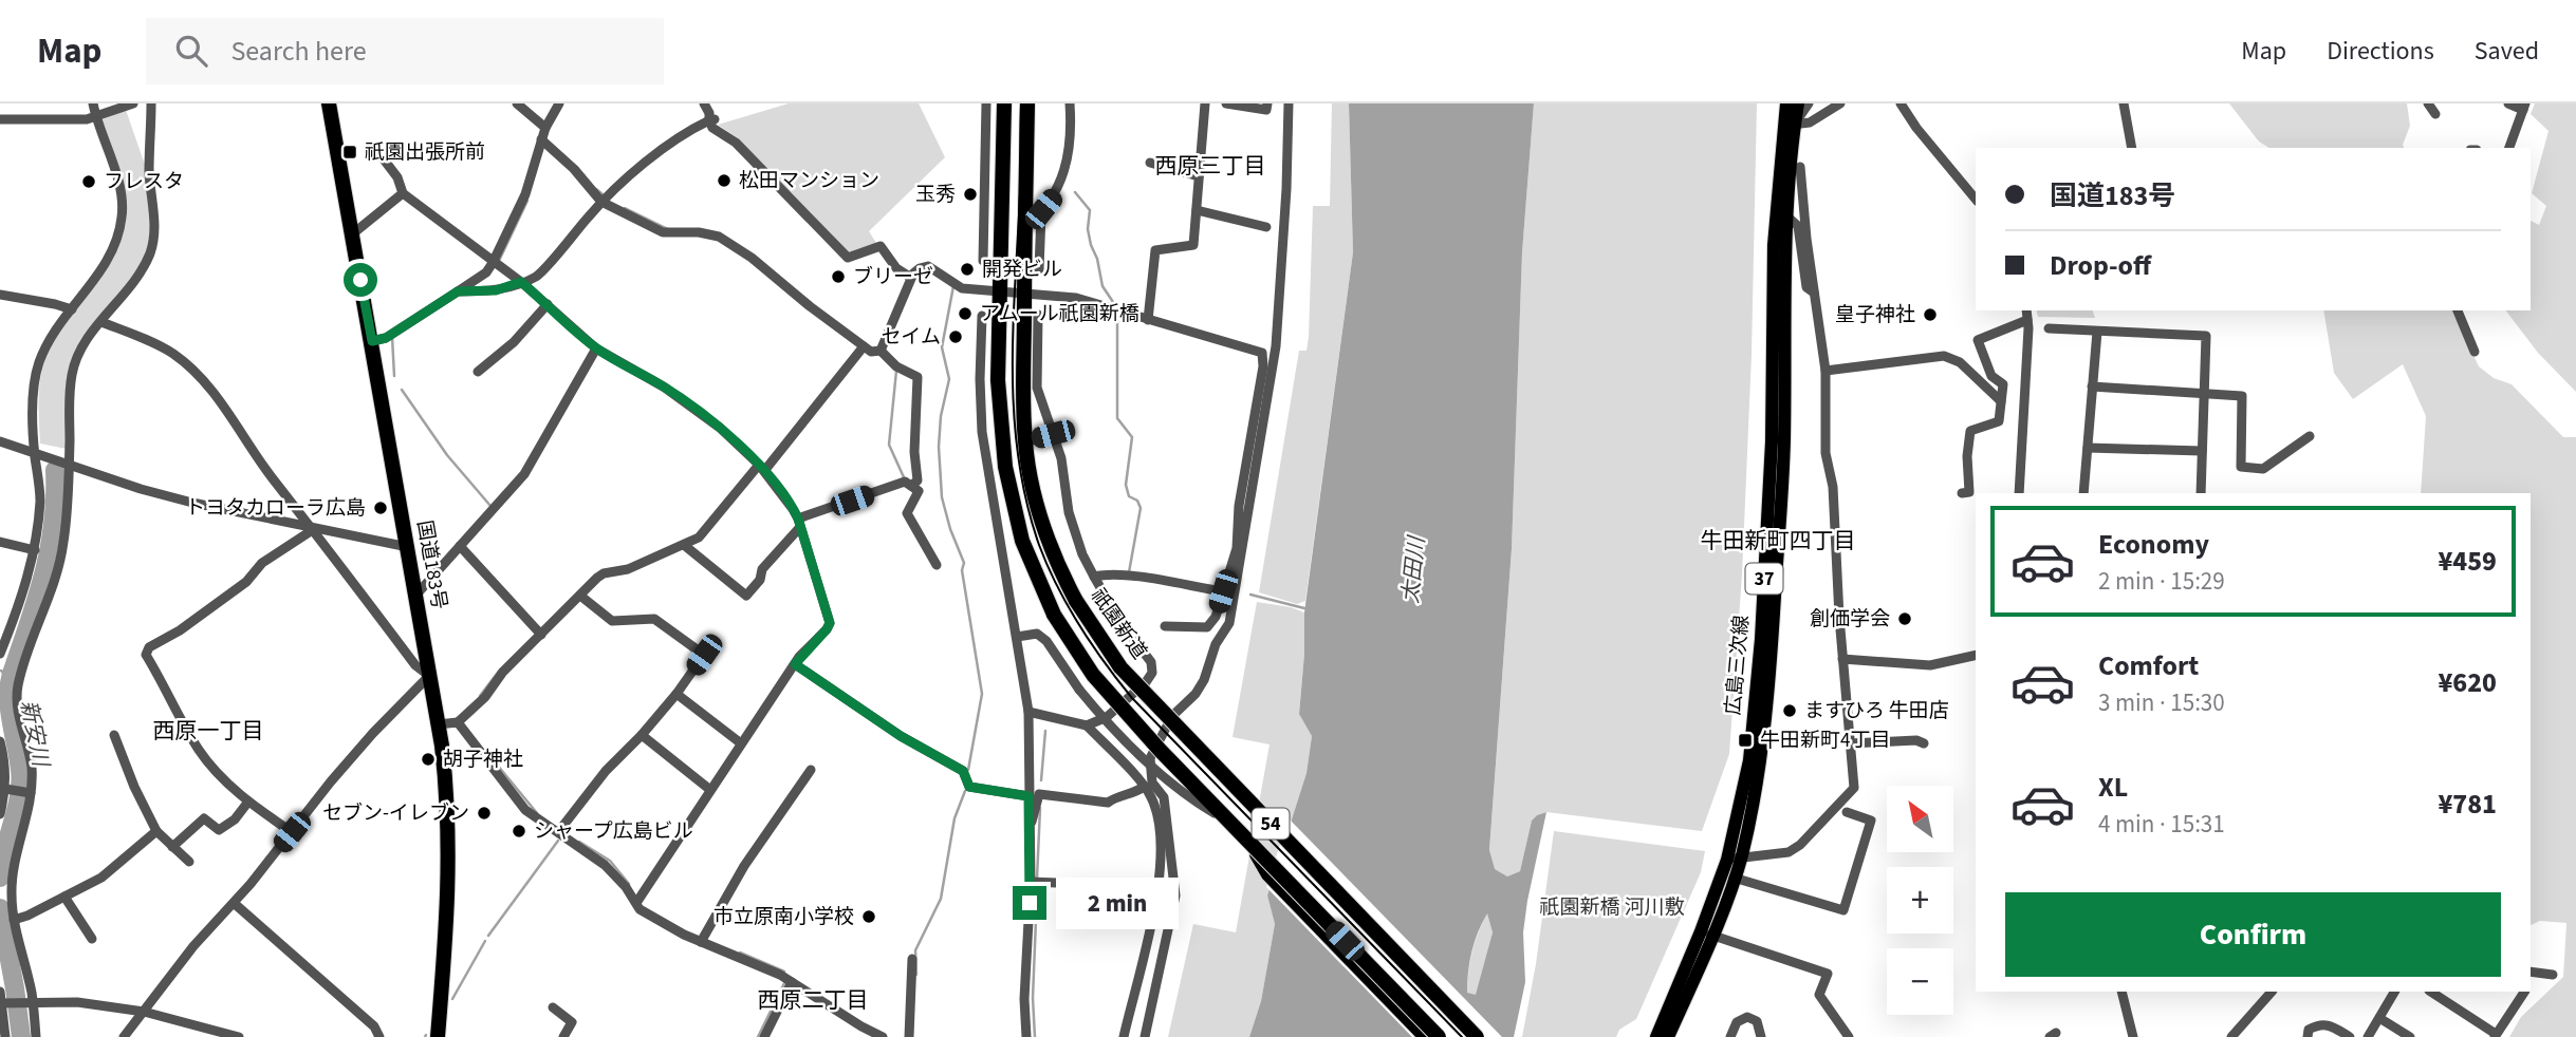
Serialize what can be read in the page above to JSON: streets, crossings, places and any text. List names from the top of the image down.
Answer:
{
  "streets": {
    "highway": ["国道183号", "祇園新道", "54"],
    "main road": ["37", "広島三次線"]
  },
  "districts": [
    "西原三丁目",
    "牛田新町四丁目",
    "西原一丁目",
    "西原二丁目"
  ],
  "water": ["太田川", "新安川"],
  "parks": ["祇園新橋 河川敷"],
  "places": {
    "transit": ["祇園出張所前", "牛田新町4丁目"],
    "other": [
      "松田マンション",
      "フレスタ",
      "玉秀",
      "開発ビル",
      "ブリーゼ",
      "アムール祇園新橋",
      "皇子神社",
      "セイム",
      "トヨタカローラ広島",
      "創価学会",
      "ますひろ 牛田店",
      "胡子神社",
      "セブン-イレブン",
      "シャープ広島ビル",
      "市立原南小学校"
    ]
  },
  "north": "top left",
  "page": {
    "header": "Map",
    "search": "Search here",
    "nav": ["Map", "Directions", "Saved"],
    "banner": ["国道183号", "Drop-off"],
    "list": [
      {
        "name": "Economy",
        "note": "2 min · 15:29",
        "value": "¥459"
      },
      {
        "name": "Comfort",
        "note": "3 min · 15:30",
        "value": "¥620"
      },
      {
        "name": "XL",
        "note": "4 min · 15:31",
        "value": "¥781"
      }
    ],
    "map_buttons": ["+", "−"],
    "bubble": "2 min",
    "buttons": "Confirm"
  }
}
